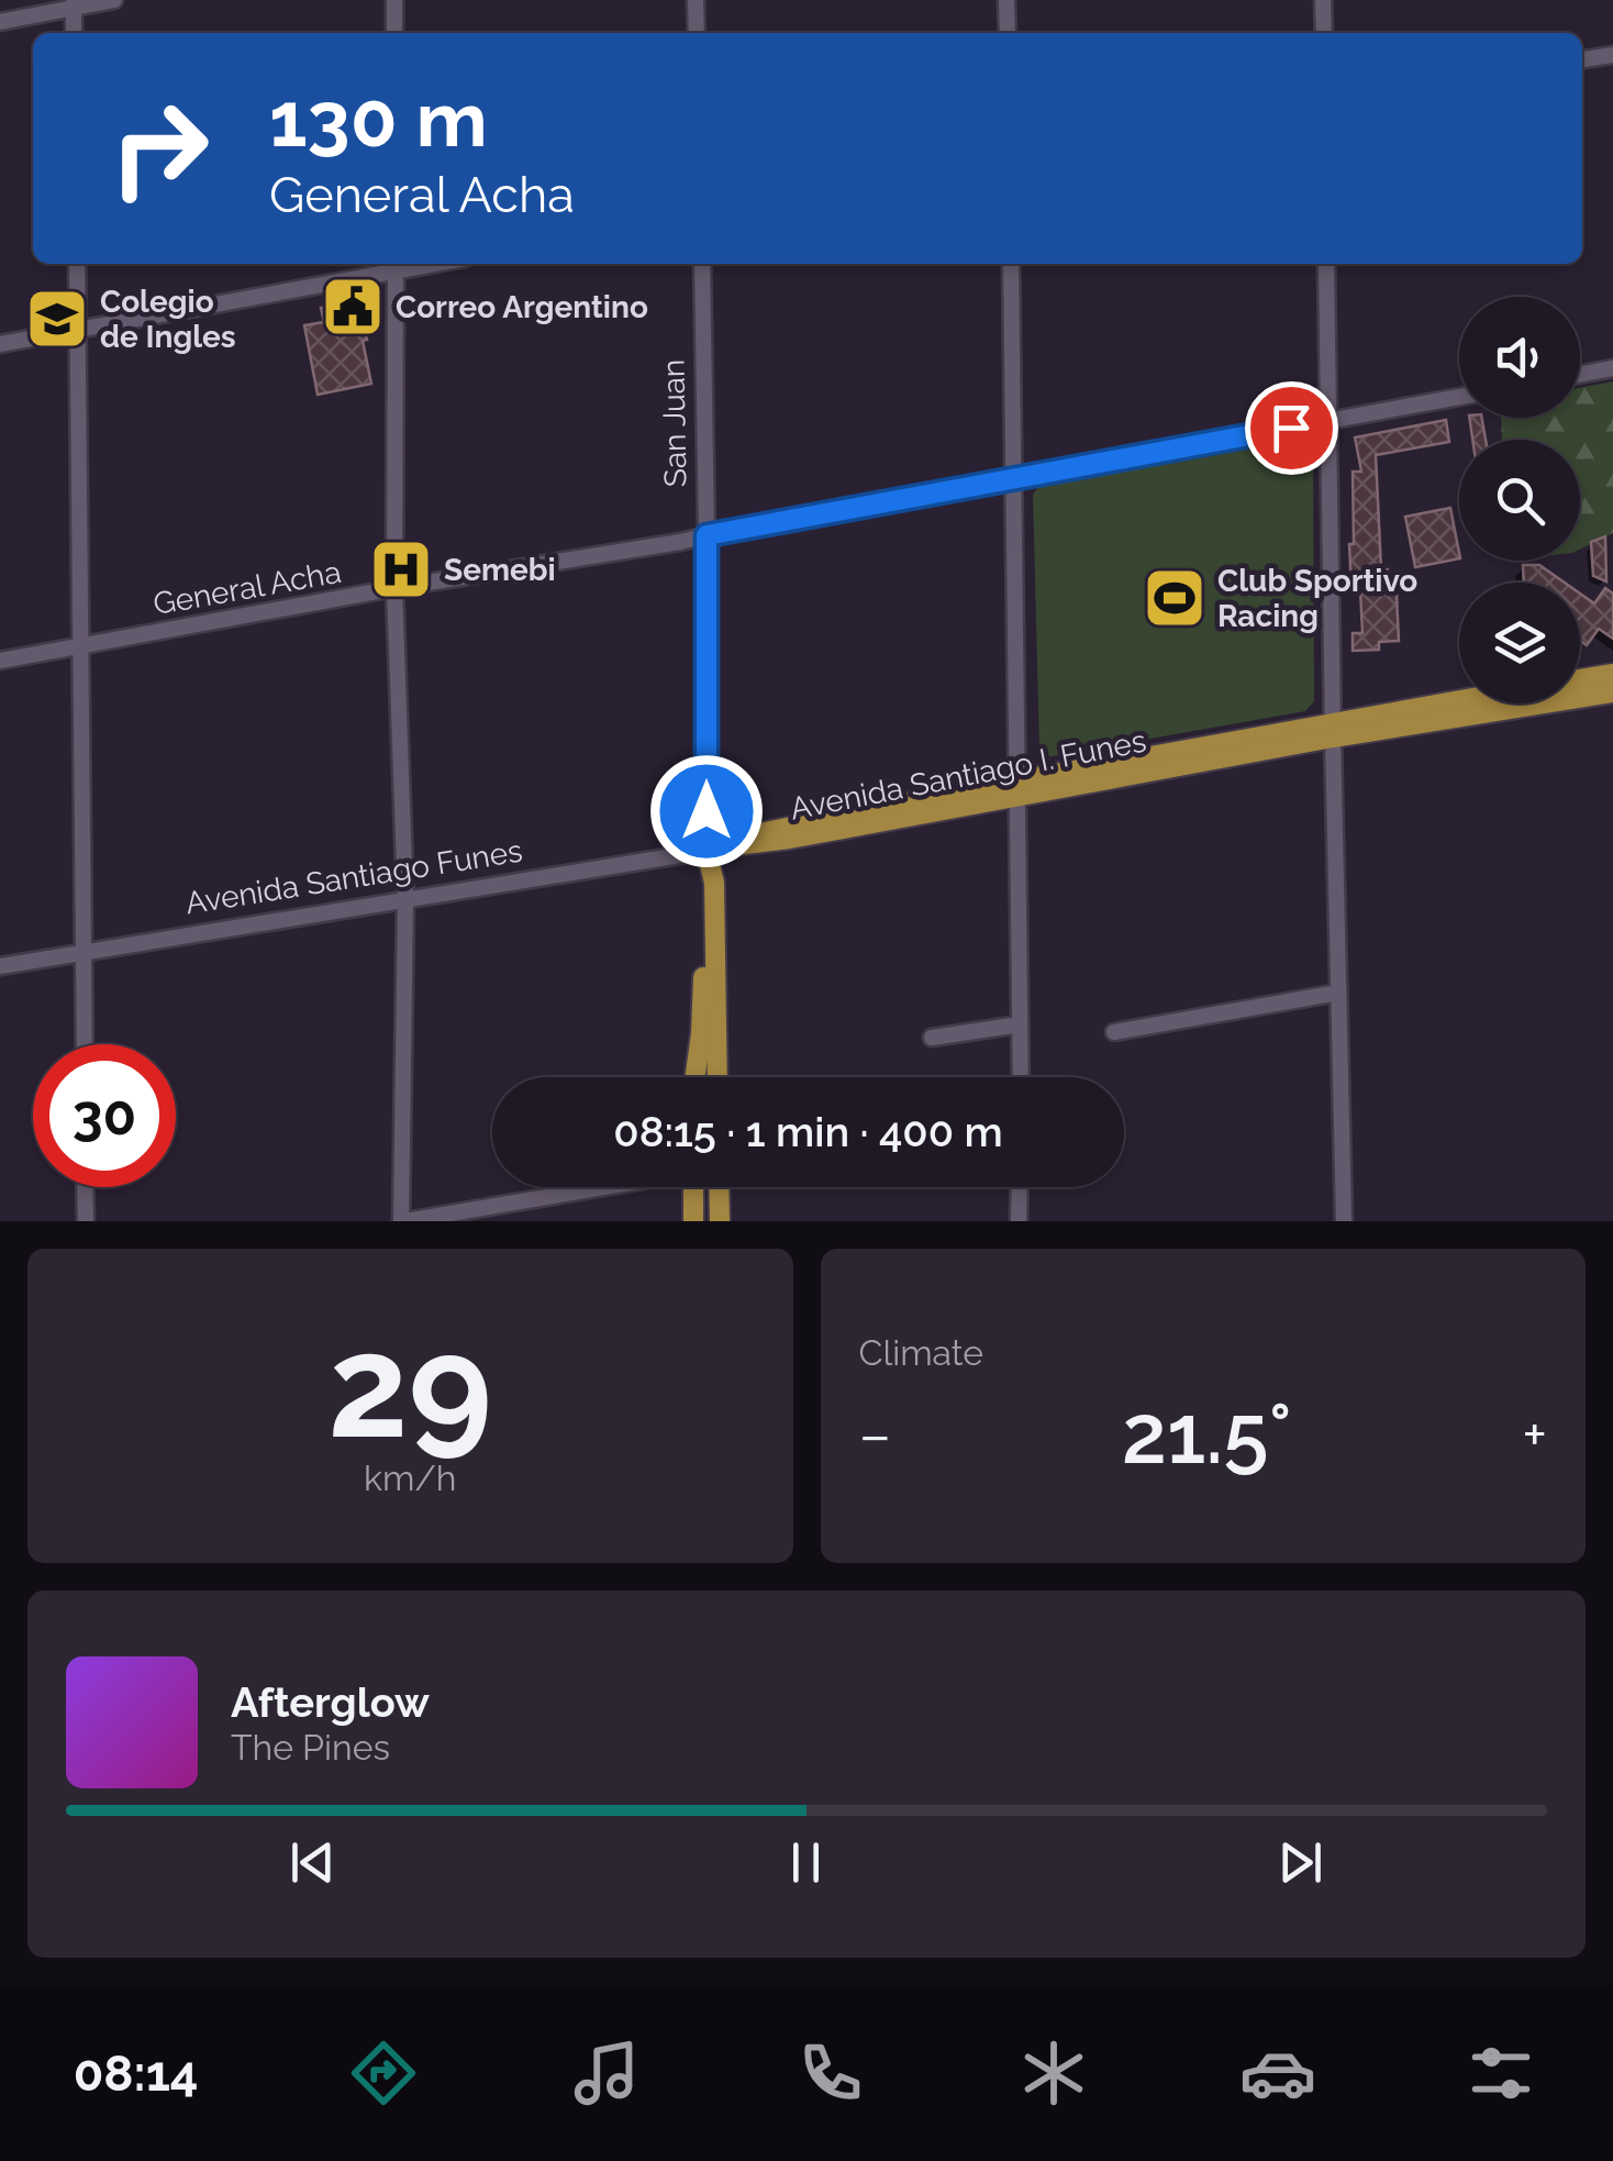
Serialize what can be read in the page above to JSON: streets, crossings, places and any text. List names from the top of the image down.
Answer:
{
  "streets": {
    "main road": ["San Juan", "Avenida Santiago I. Funes"],
    "street": ["General Acha", "Avenida Santiago Funes"]
  },
  "crossings": [
    ["San Juan", "General Acha"],
    ["San Juan", "Avenida Santiago I. Funes"],
    ["San Juan", "Avenida Santiago Funes"],
    ["Avenida Santiago I. Funes", "Avenida Santiago Funes"]
  ],
  "places": {
    "public building": ["Correo Argentino"],
    "school or university": ["Colegio de Ingles"],
    "hospital": ["Semebi"],
    "sports": ["Club Sportivo Racing"]
  },
  "page": {
    "turn": ["130 m", "General Acha"],
    "limit": "30",
    "trip": "08:15 · 1 min · 400 m",
    "tile": [
      ["29", "km/h"],
      "Climate"
    ],
    "heat": ["−", "21.5°", "+"],
    "song": ["Afterglow", "The Pines"],
    "tabs": "08:14"
  }
}
